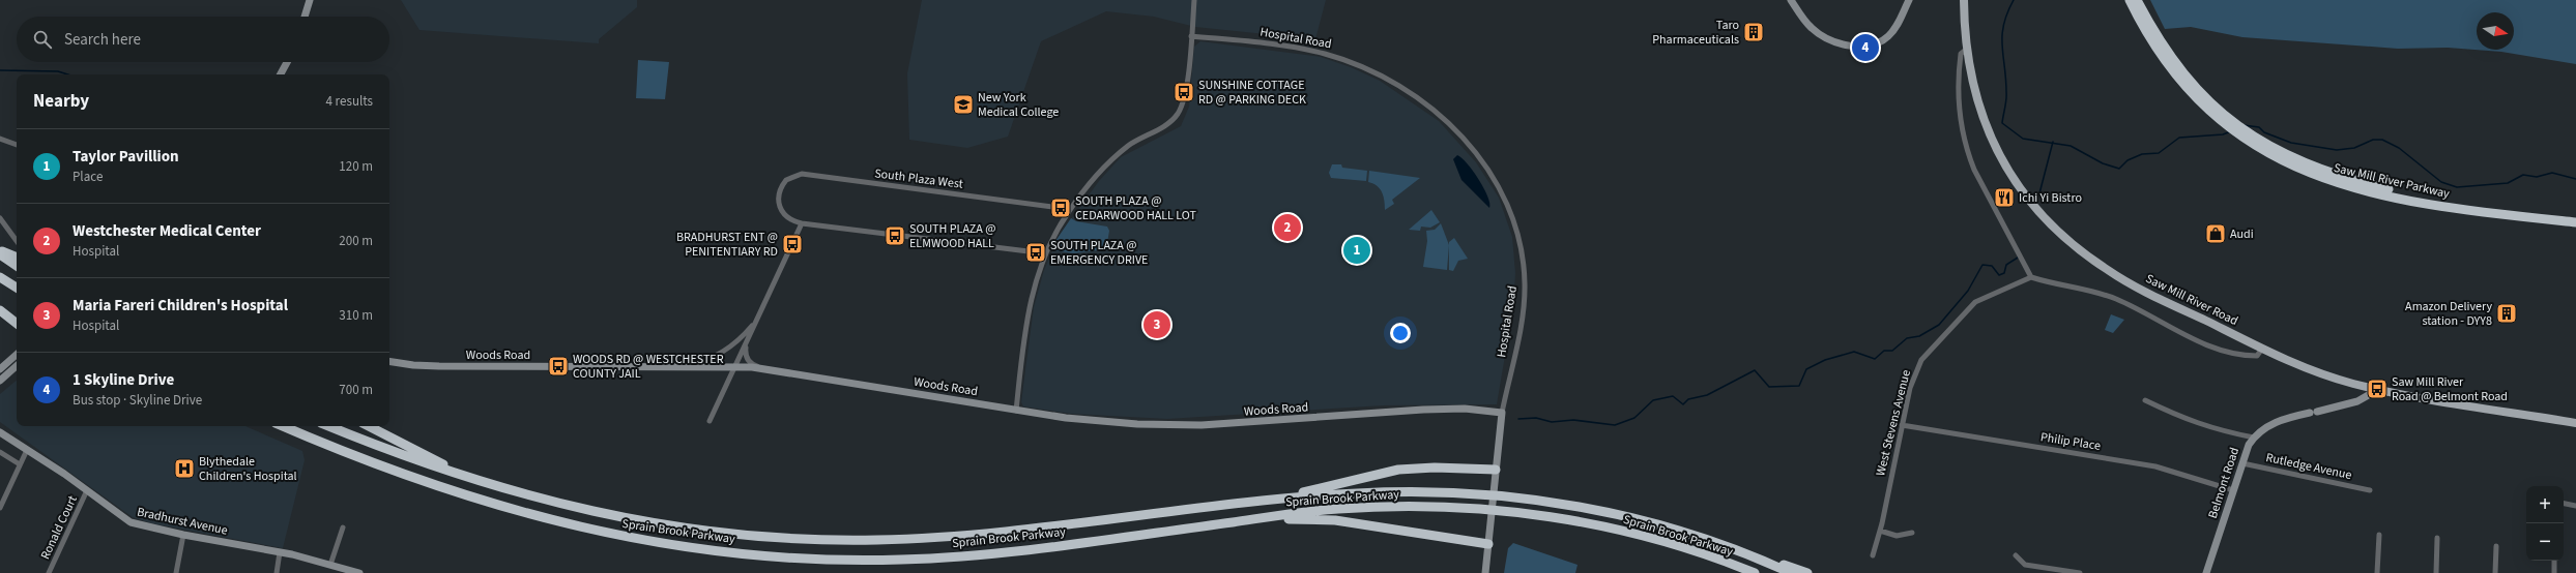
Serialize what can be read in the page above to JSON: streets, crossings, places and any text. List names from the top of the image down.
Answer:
{
  "streets": {
    "highway": ["Saw Mill River Parkway", "Sprain Brook Parkway"],
    "main road": ["Saw Mill River Road"],
    "street": [
      "Hospital Road",
      "South Plaza West",
      "Woods Road",
      "West Stevens Avenue",
      "Philip Place",
      "Rutledge Avenue",
      "Belmont Road",
      "Bradhurst Avenue",
      "Ronald Court"
    ]
  },
  "crossings": [
    ["Hospital Road", "Woods Road"],
    ["Saw Mill River Road", "Belmont Road"],
    ["West Stevens Avenue", "Philip Place"],
    ["Philip Place", "Belmont Road"],
    ["Rutledge Avenue", "Belmont Road"],
    ["Bradhurst Avenue", "Ronald Court"]
  ],
  "places": {
    "building": ["Taro Pharmaceuticals", "Amazon Delivery station - DYY8"],
    "bus stop": [
      "SUNSHINE COTTAGE RD @ PARKING DECK",
      "SOUTH PLAZA @ CEDARWOOD HALL LOT",
      "SOUTH PLAZA @ ELMWOOD HALL",
      "BRADHURST ENT @ PENITENTIARY RD",
      "SOUTH PLAZA @ EMERGENCY DRIVE",
      "WOODS RD @ WESTCHESTER COUNTY JAIL",
      "Saw Mill River Road @ Belmont Road"
    ],
    "school or university": ["New York Medical College"],
    "restaurant": ["Ichi Yi Bistro"],
    "shop": ["Audi"],
    "hospital": ["Blythedale Children's Hospital"]
  },
  "north": "right",
  "page": {
    "search": "Search here",
    "pins": [
      "4",
      "2",
      "1",
      "3"
    ],
    "heading": ["Nearby", "4 results"],
    "list": [
      {
        "mark": "1",
        "name": "Taylor Pavillion",
        "note": "Place",
        "value": "120 m"
      },
      {
        "mark": "2",
        "name": "Westchester Medical Center",
        "note": "Hospital",
        "value": "200 m"
      },
      {
        "mark": "3",
        "name": "Maria Fareri Children's Hospital",
        "note": "Hospital",
        "value": "310 m"
      },
      {
        "mark": "4",
        "name": "1 Skyline Drive",
        "note": "Bus stop · Skyline Drive",
        "value": "700 m"
      }
    ],
    "map_buttons": ["+", "−"]
  }
}
